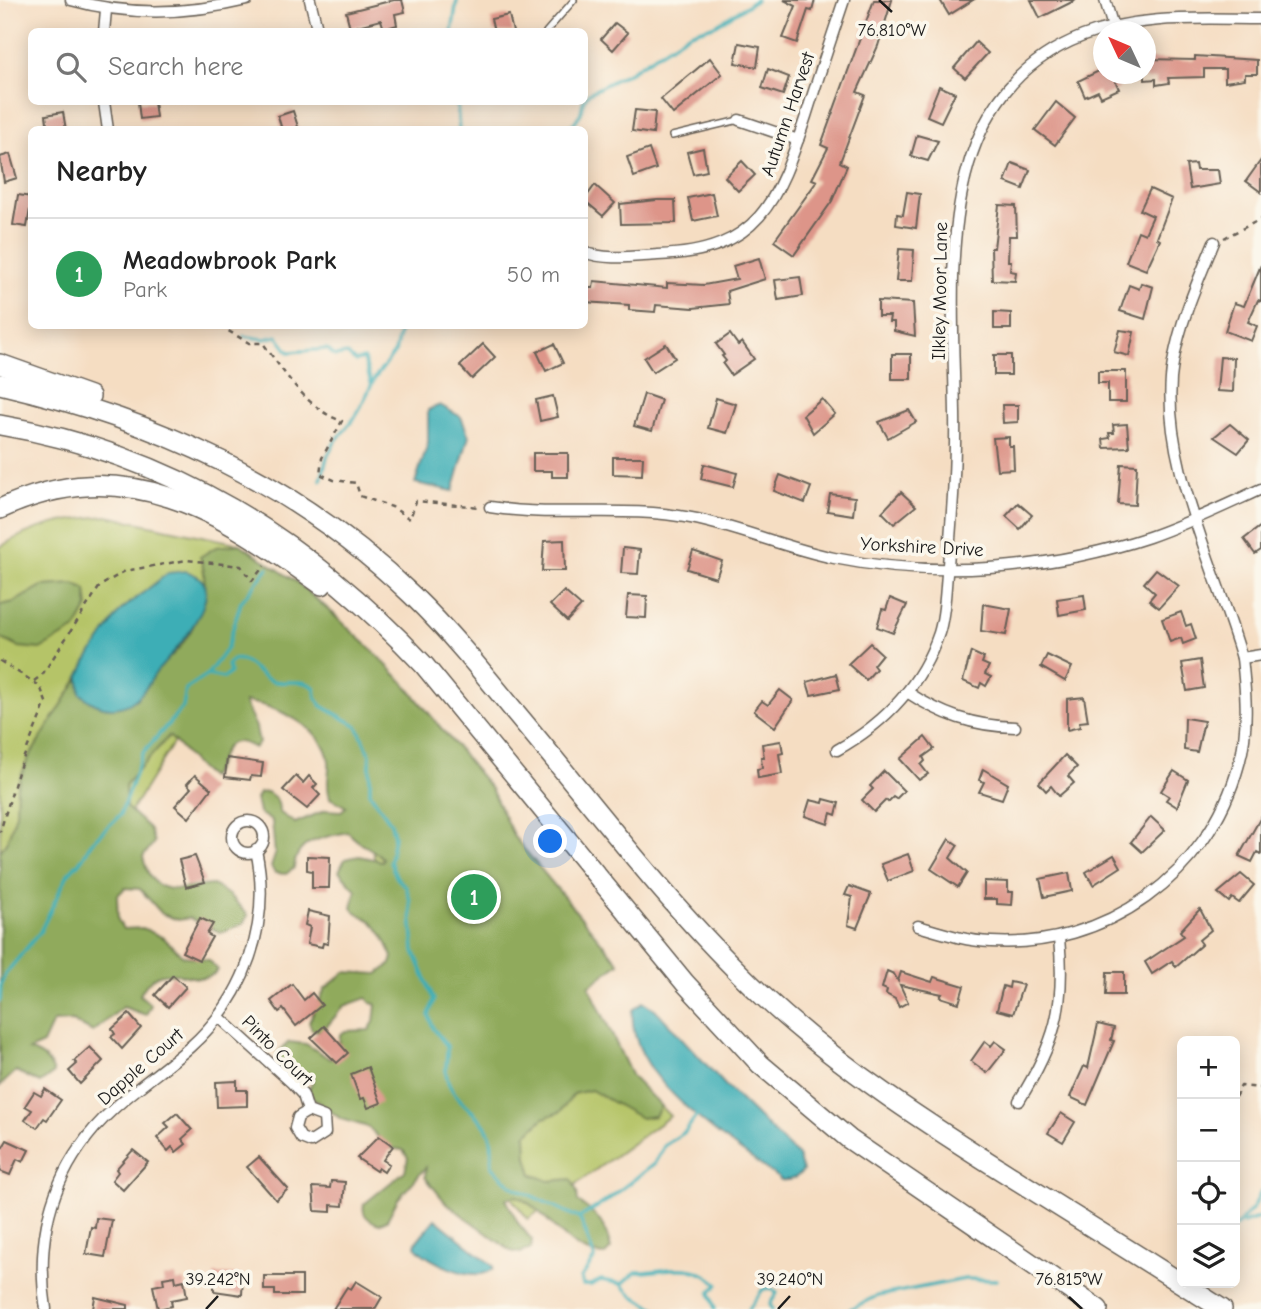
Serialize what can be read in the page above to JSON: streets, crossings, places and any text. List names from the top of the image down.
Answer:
{
  "streets": {
    "street": [
      "Autumn Harvest",
      "Ilkley Moor Lane",
      "Yorkshire Drive",
      "Pinto Court",
      "Dapple Court"
    ]
  },
  "crossings": [
    ["Ilkley Moor Lane", "Yorkshire Drive"],
    ["Pinto Court", "Dapple Court"]
  ],
  "north": "top left",
  "page": {
    "search": "Search here",
    "heading": "Nearby",
    "list": [
      {
        "mark": "1",
        "name": "Meadowbrook Park",
        "note": "Park",
        "value": "50 m"
      }
    ],
    "pins": "1",
    "map_buttons": ["+", "−"]
  },
  "coordinates": [
    "76.810°W",
    "39.242°N",
    "39.240°N",
    "76.815°W"
  ]
}
